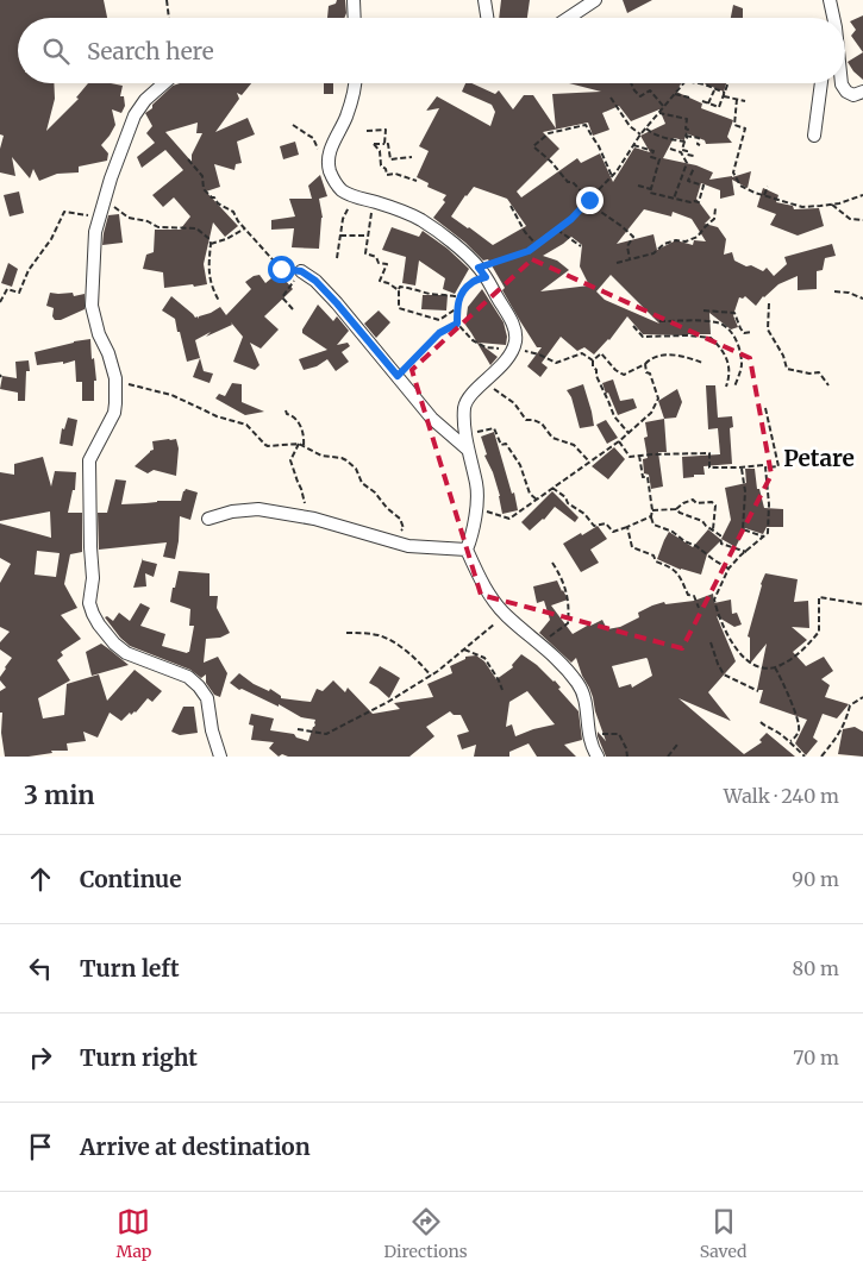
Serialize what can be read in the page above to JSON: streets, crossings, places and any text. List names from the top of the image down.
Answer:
{
  "districts": ["Petare"],
  "page": {
    "search": "Search here",
    "heading": ["3 min", "Walk · 240 m"],
    "list": [
      ["Continue", "90 m"],
      ["Turn left", "80 m"],
      ["Turn right", "70 m"],
      "Arrive at destination"
    ],
    "nav": ["Map", "Directions", "Saved"]
  }
}
